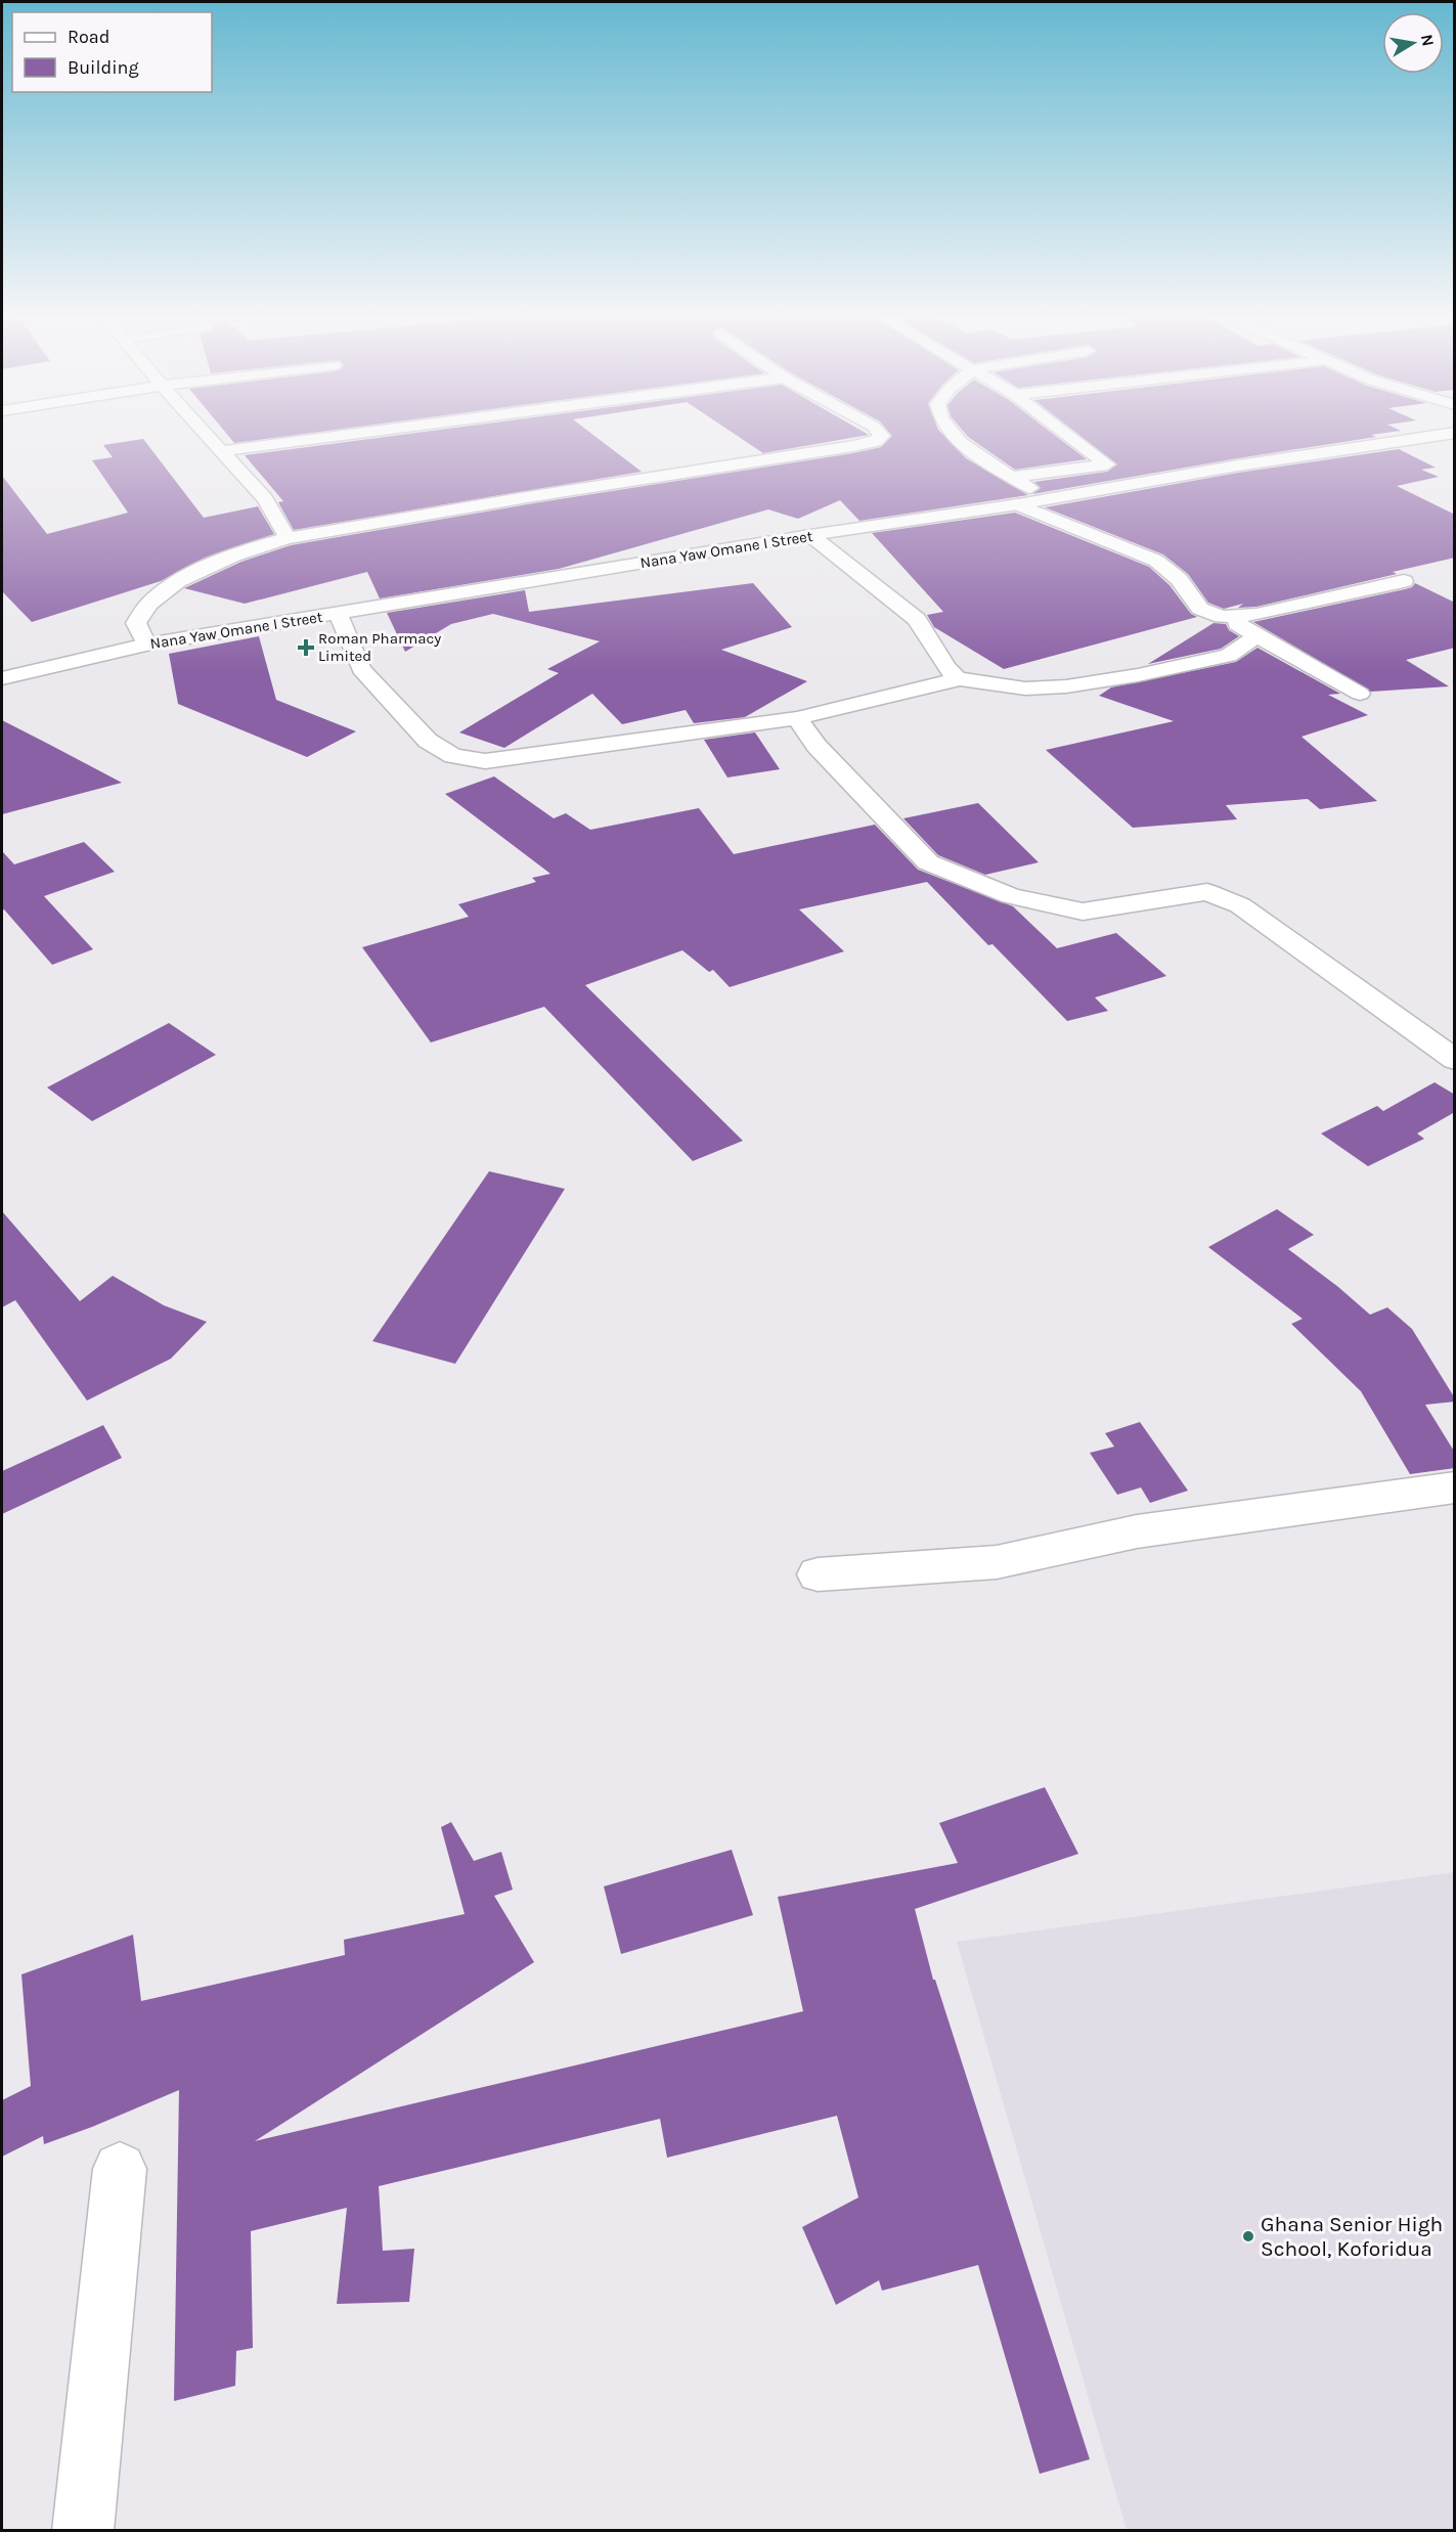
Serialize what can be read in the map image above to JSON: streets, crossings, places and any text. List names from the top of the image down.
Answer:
{
  "streets": {
    "street": ["Nana Yaw Omane I Street"]
  },
  "places": {
    "health": ["Roman Pharmacy Limited"],
    "other": ["Ghana Senior High School, Koforidua"]
  },
  "legend": ["Road", "Building"],
  "north": "right"
}
